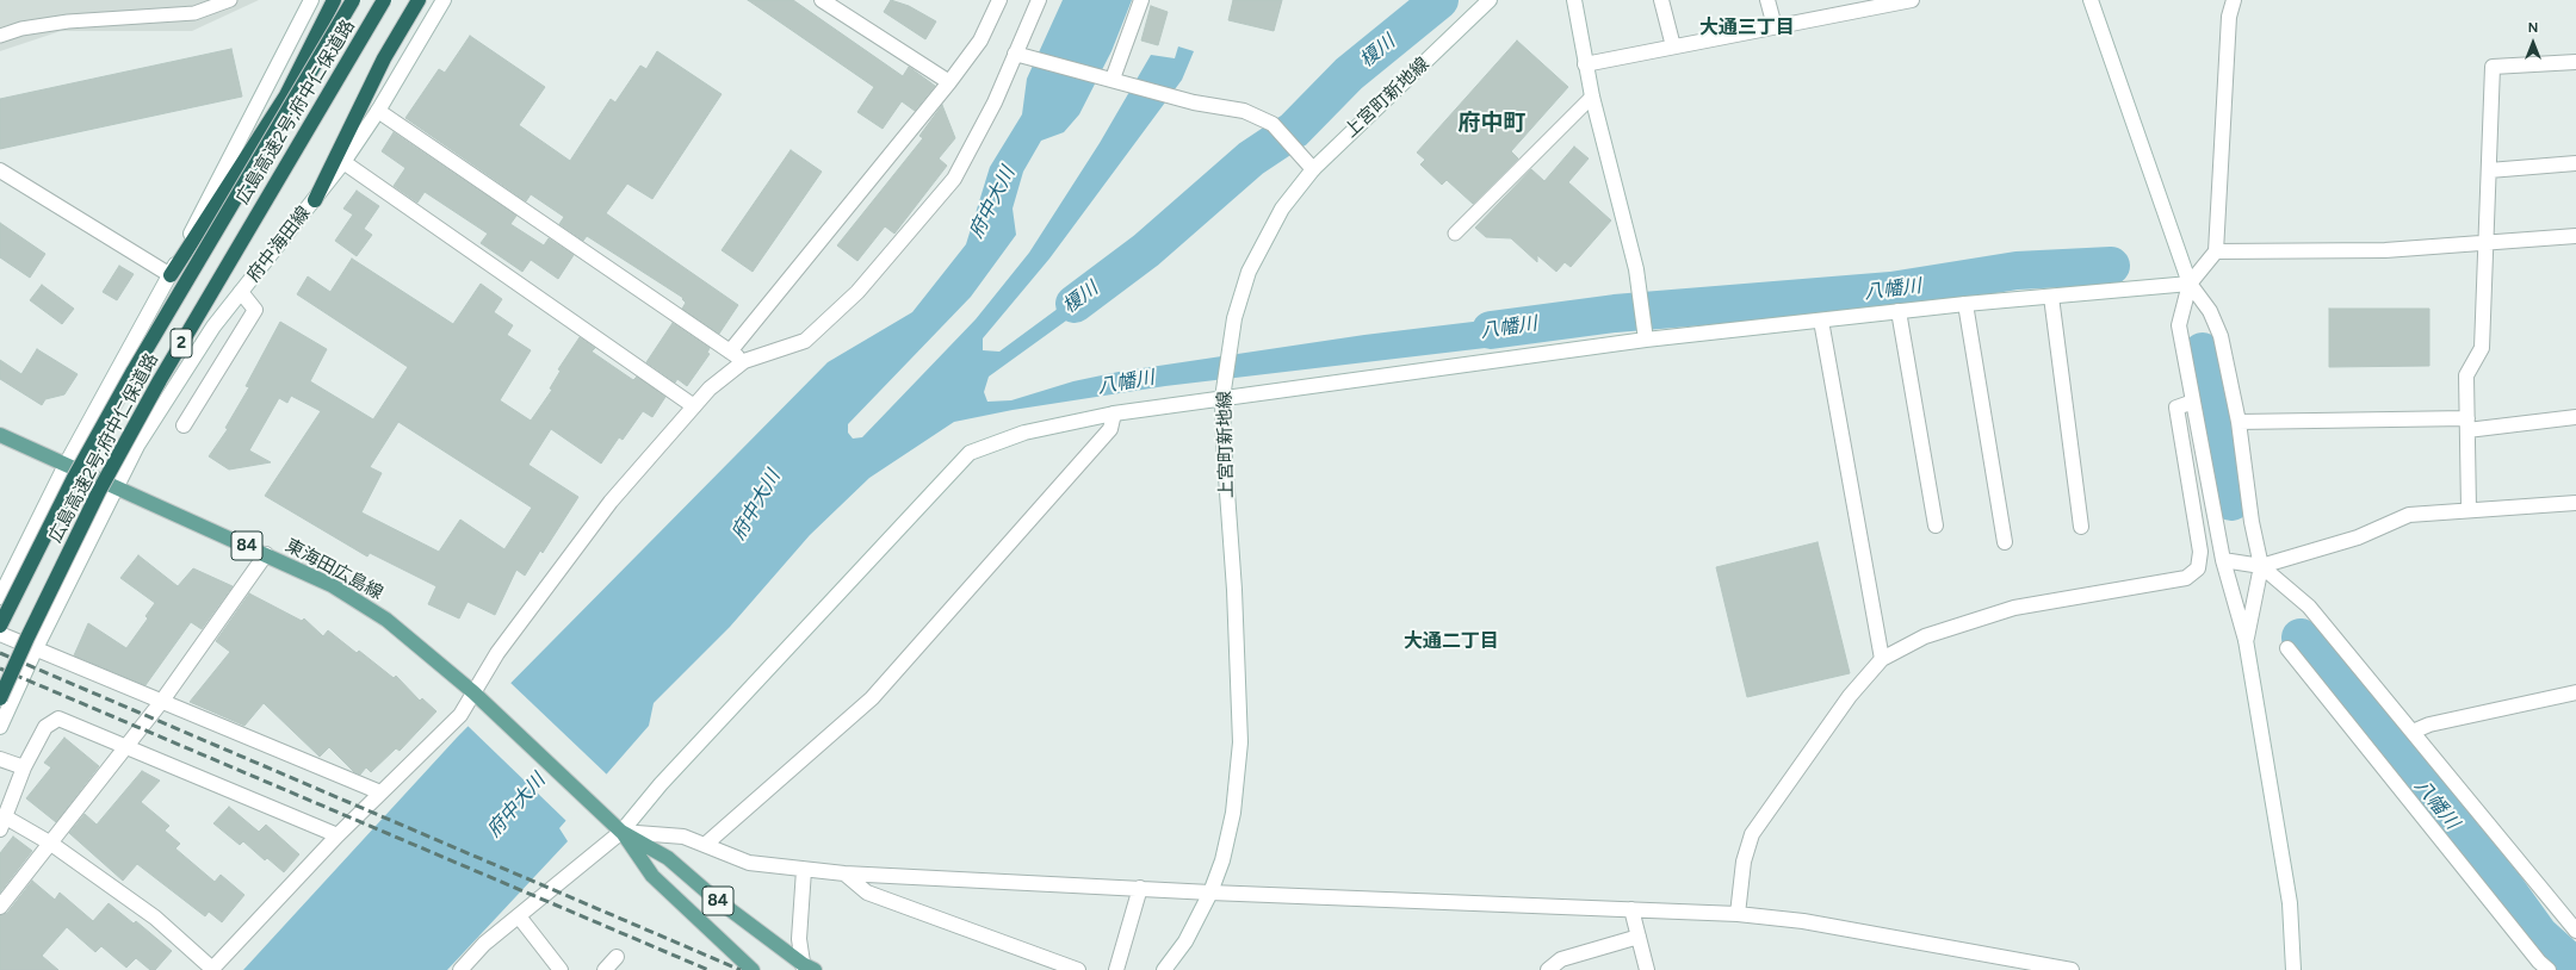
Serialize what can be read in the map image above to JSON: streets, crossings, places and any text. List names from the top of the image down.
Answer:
{
  "streets": {
    "highway": ["広島高速2号;府中仁保道路", "2"],
    "main road": ["84", "東海田広島線"],
    "street": ["上宮町新地線", "府中海田線"]
  },
  "crossings": [
    ["府中海田線", "東海田広島線"]
  ],
  "districts": ["大通三丁目", "府中町", "大通二丁目"],
  "water": ["榎川", "府中大川", "八幡川"],
  "north": "top"
}
